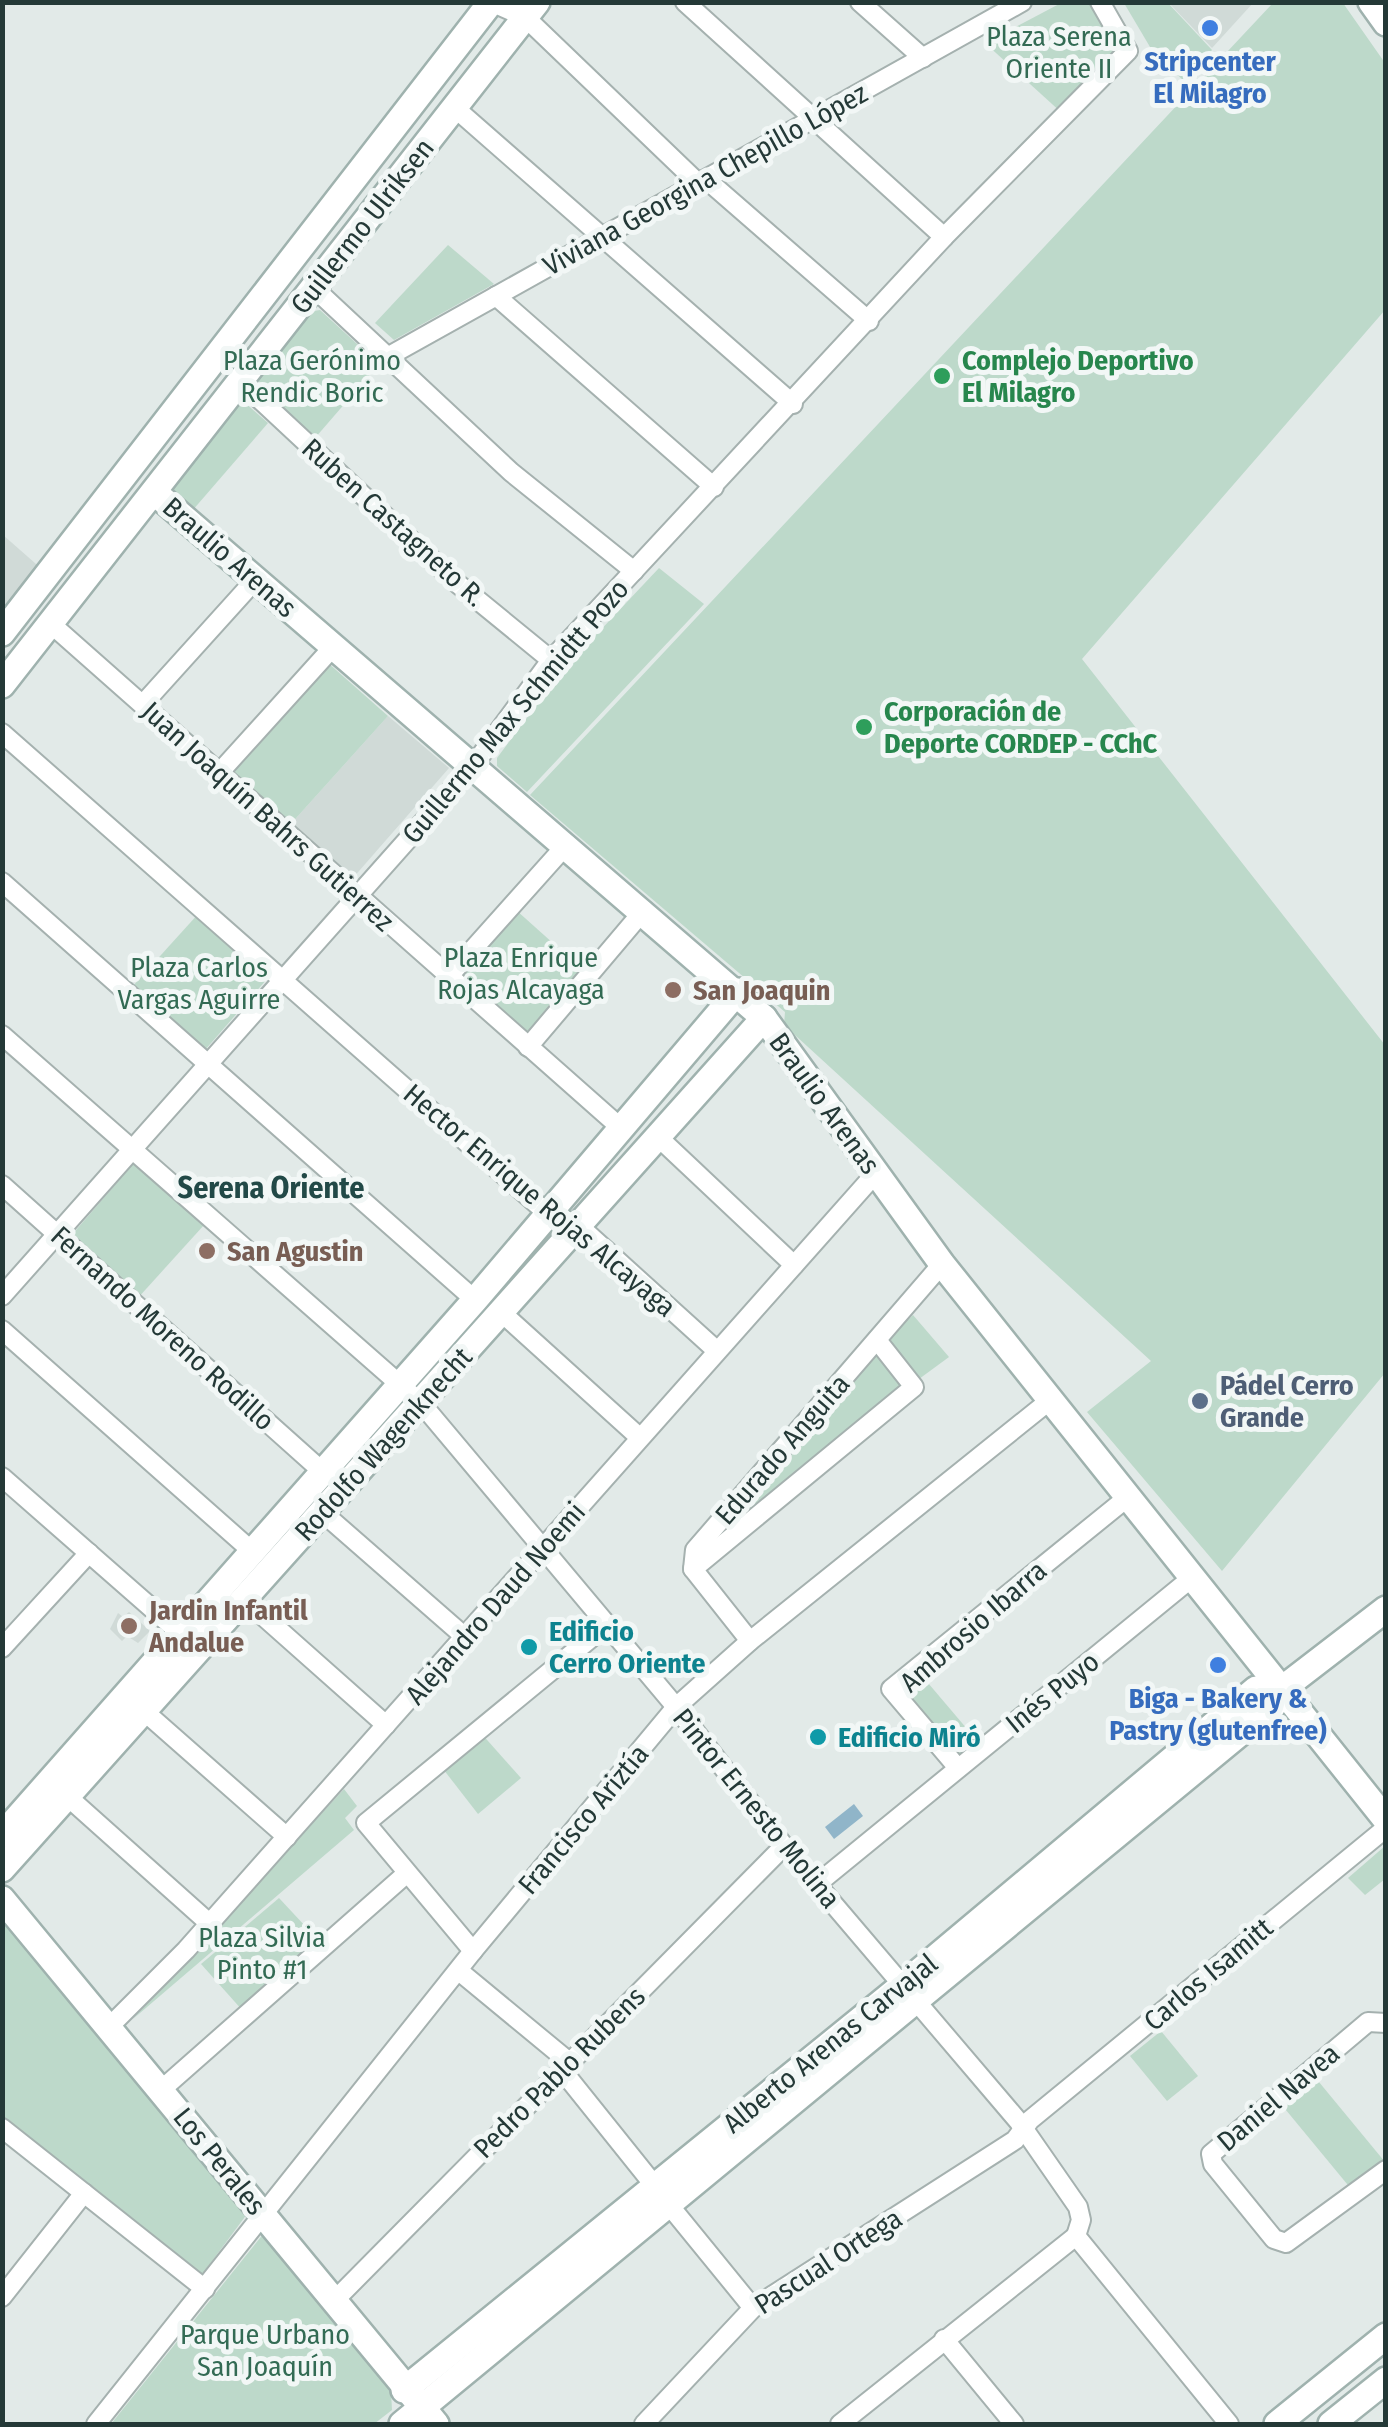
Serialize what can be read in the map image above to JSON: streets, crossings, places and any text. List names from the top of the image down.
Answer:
{
  "streets": {
    "street": [
      "Viviana Georgina Chepillo López",
      "Guillermo Ulriksen",
      "Ruben Castagneto R.",
      "Braulio Arenas",
      "Guillermo Max Schmidtt Pozo",
      "Juan Joaquín Bahrs Gutierrez",
      "Hector Enrique Rojas Alcayaga",
      "Fernando Moreno Rodillo",
      "Rodolfo Wagenknecht",
      "Edurado Anguita",
      "Alejandro Daud Noemi",
      "Ambrosio Ibarra",
      "Inés Puyo",
      "Pintor Ernesto Molina",
      "Francisco Ariztía",
      "Carlos Isamitt",
      "Alberto Arenas Carvajal",
      "Pedro Pablo Rubens",
      "Daniel Navea",
      "Los Perales",
      "Pascual Ortega"
    ]
  },
  "crossings": [
    ["Guillermo Ulriksen", "Ruben Castagneto R."],
    ["Guillermo Ulriksen", "Braulio Arenas"],
    ["Guillermo Ulriksen", "Juan Joaquín Bahrs Gutierrez"],
    ["Ruben Castagneto R.", "Guillermo Max Schmidtt Pozo"],
    ["Braulio Arenas", "Guillermo Max Schmidtt Pozo"],
    ["Braulio Arenas", "Rodolfo Wagenknecht"],
    ["Braulio Arenas", "Edurado Anguita"],
    ["Braulio Arenas", "Alejandro Daud Noemi"],
    ["Braulio Arenas", "Ambrosio Ibarra"],
    ["Braulio Arenas", "Inés Puyo"],
    ["Braulio Arenas", "Francisco Ariztía"],
    ["Braulio Arenas", "Alberto Arenas Carvajal"],
    ["Guillermo Max Schmidtt Pozo", "Juan Joaquín Bahrs Gutierrez"],
    ["Guillermo Max Schmidtt Pozo", "Hector Enrique Rojas Alcayaga"],
    ["Guillermo Max Schmidtt Pozo", "Fernando Moreno Rodillo"],
    ["Guillermo Max Schmidtt Pozo", "Pintor Ernesto Molina"],
    ["Juan Joaquín Bahrs Gutierrez", "Rodolfo Wagenknecht"],
    ["Hector Enrique Rojas Alcayaga", "Rodolfo Wagenknecht"],
    ["Hector Enrique Rojas Alcayaga", "Alejandro Daud Noemi"],
    ["Fernando Moreno Rodillo", "Rodolfo Wagenknecht"],
    ["Rodolfo Wagenknecht", "Pintor Ernesto Molina"],
    ["Alejandro Daud Noemi", "Pintor Ernesto Molina"],
    ["Alejandro Daud Noemi", "Los Perales"],
    ["Ambrosio Ibarra", "Inés Puyo"],
    ["Inés Puyo", "Pintor Ernesto Molina"],
    ["Pintor Ernesto Molina", "Francisco Ariztía"],
    ["Pintor Ernesto Molina", "Carlos Isamitt"],
    ["Pintor Ernesto Molina", "Alberto Arenas Carvajal"],
    ["Pintor Ernesto Molina", "Pedro Pablo Rubens"],
    ["Pintor Ernesto Molina", "Pascual Ortega"],
    ["Francisco Ariztía", "Los Perales"],
    ["Carlos Isamitt", "Pascual Ortega"],
    ["Alberto Arenas Carvajal", "Los Perales"],
    ["Pedro Pablo Rubens", "Los Perales"]
  ],
  "districts": ["Serena Oriente"],
  "parks": [
    "Plaza Serena Oriente II",
    "Plaza Gerónimo Rendic Boric",
    "Plaza Enrique Rojas Alcayaga",
    "Plaza Carlos Vargas Aguirre",
    "Plaza Silvia Pinto #1",
    "Parque Urbano San Joaquín"
  ],
  "places": [
    "Stripcenter El Milagro",
    "Complejo Deportivo El Milagro",
    "Corporación de Deporte CORDEP - CChC",
    "San Joaquin",
    "San Agustin",
    "Pádel Cerro Grande",
    "Jardin Infantil Andalue",
    "Edificio Cerro Oriente",
    "Biga - Bakery & Pastry (glutenfree)",
    "Edificio Miró"
  ]
}
